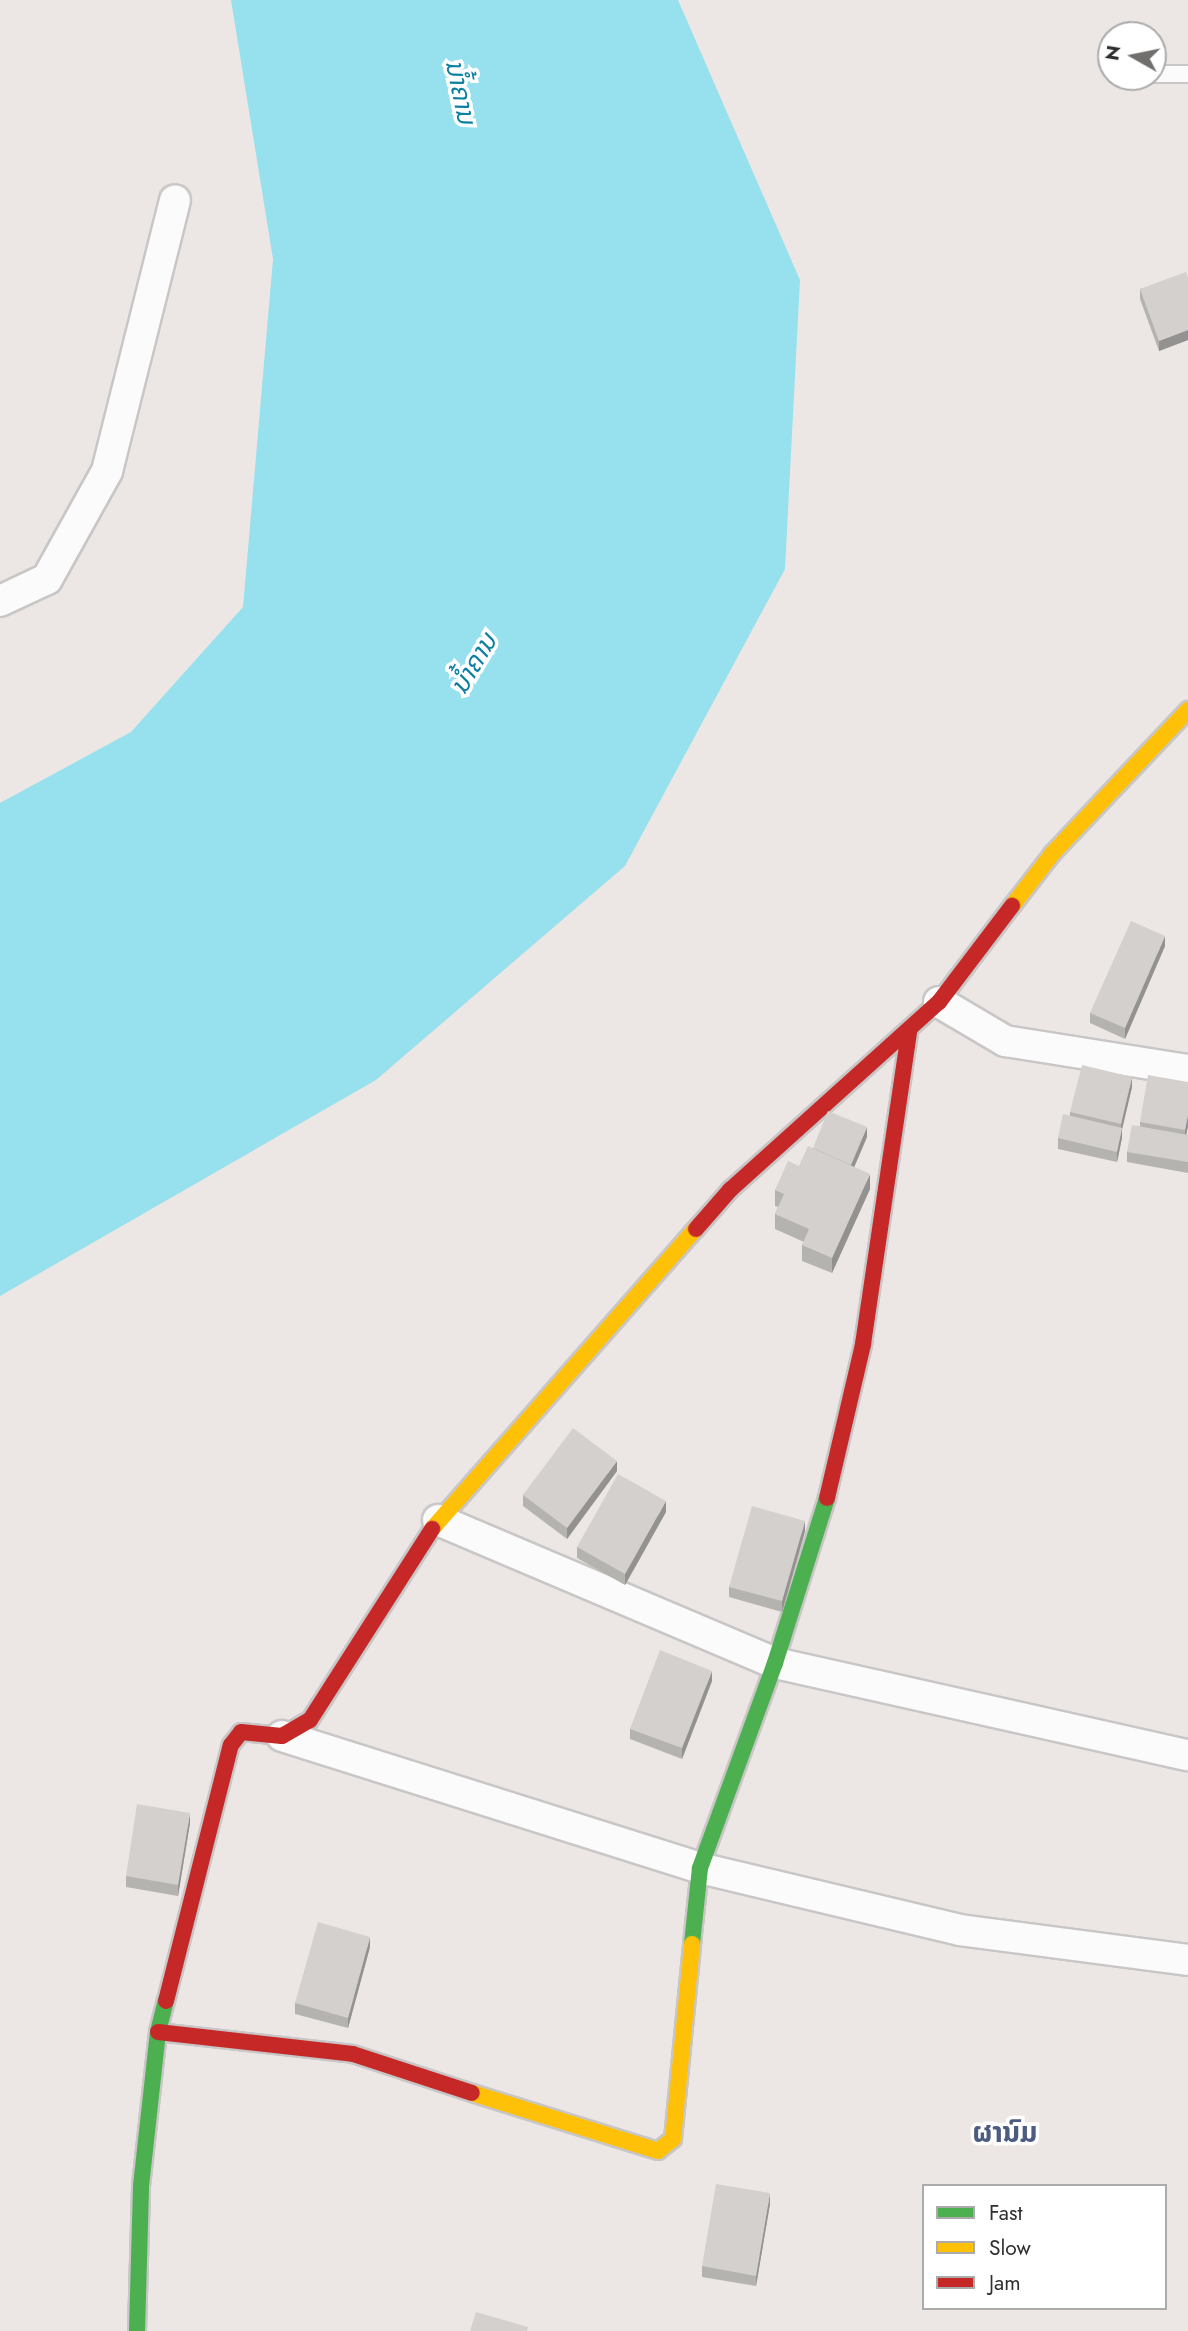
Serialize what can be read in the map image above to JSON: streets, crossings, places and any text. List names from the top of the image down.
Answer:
{
  "districts": ["ຜານົມ"],
  "water": ["ນ້ຳຄານ"],
  "legend": ["Fast", "Slow", "Jam"],
  "north": "left"
}
